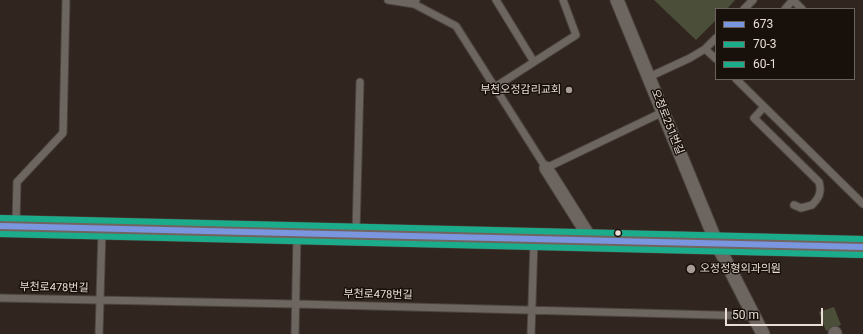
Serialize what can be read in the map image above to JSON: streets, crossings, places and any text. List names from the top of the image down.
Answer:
{
  "streets": {
    "street": ["오정로251번길"],
    "lane": ["부천로478번길"]
  },
  "crossings": [
    ["오정로251번길", "부천로478번길"]
  ],
  "places": ["부천오정감리교회", "오정정형외과의원"],
  "lines": ["transit line 60-1", "transit line 673", "transit line 70-3"],
  "legend": ["673", "70-3", "60-1"],
  "scale_bar": "50 m"
}
